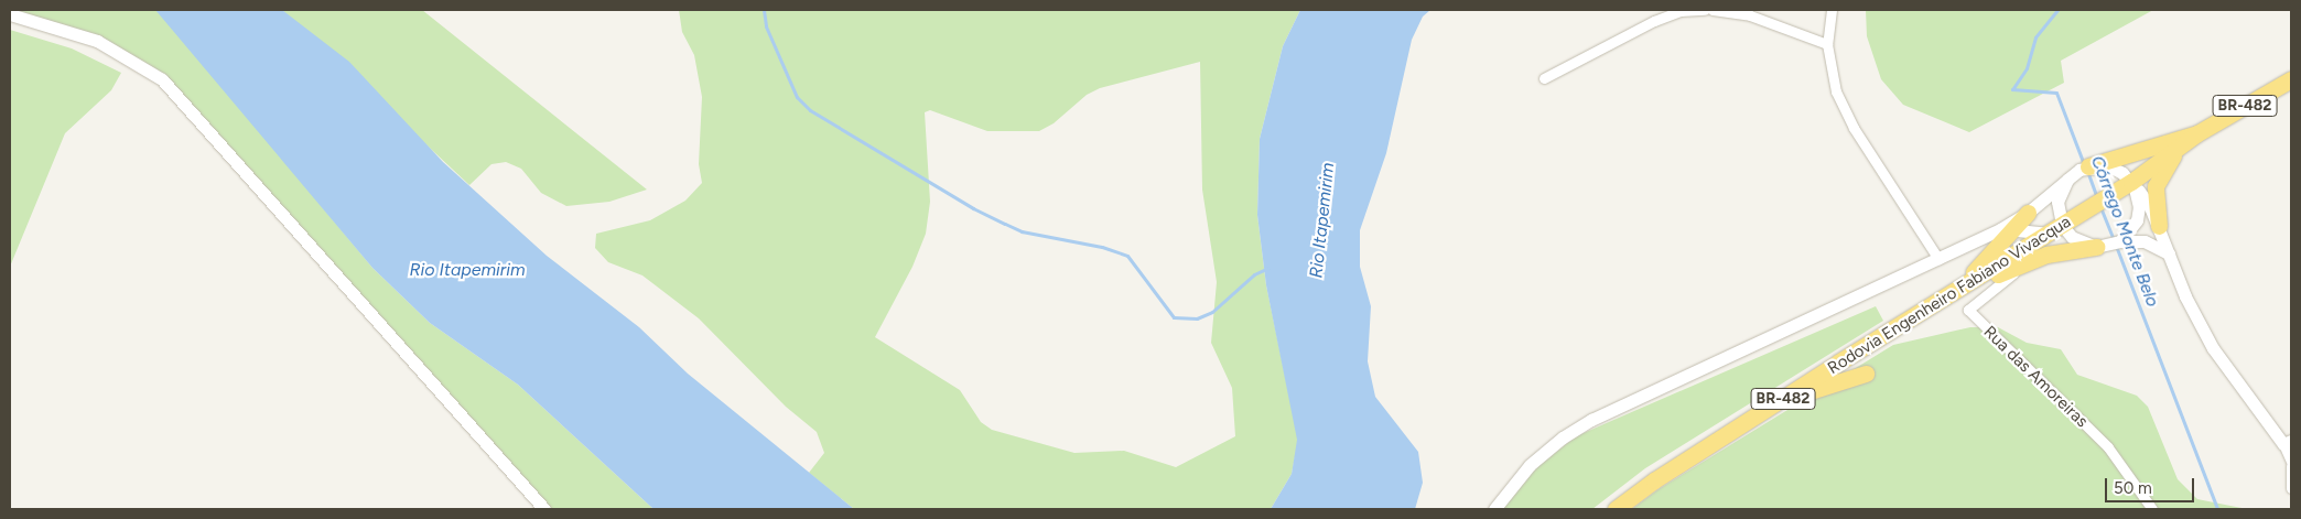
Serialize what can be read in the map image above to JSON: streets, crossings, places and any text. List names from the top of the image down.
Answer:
{
  "streets": {
    "highway": ["BR-482", "Rodovia Engenheiro Fabiano Vivacqua"],
    "street": ["Rua das Amoreiras"]
  },
  "crossings": [
    ["BR-482", "Rodovia Engenheiro Fabiano Vivacqua"]
  ],
  "water": ["Rio Itapemirim", "Córrego Monte Belo"],
  "scale_bar": "50 m"
}
